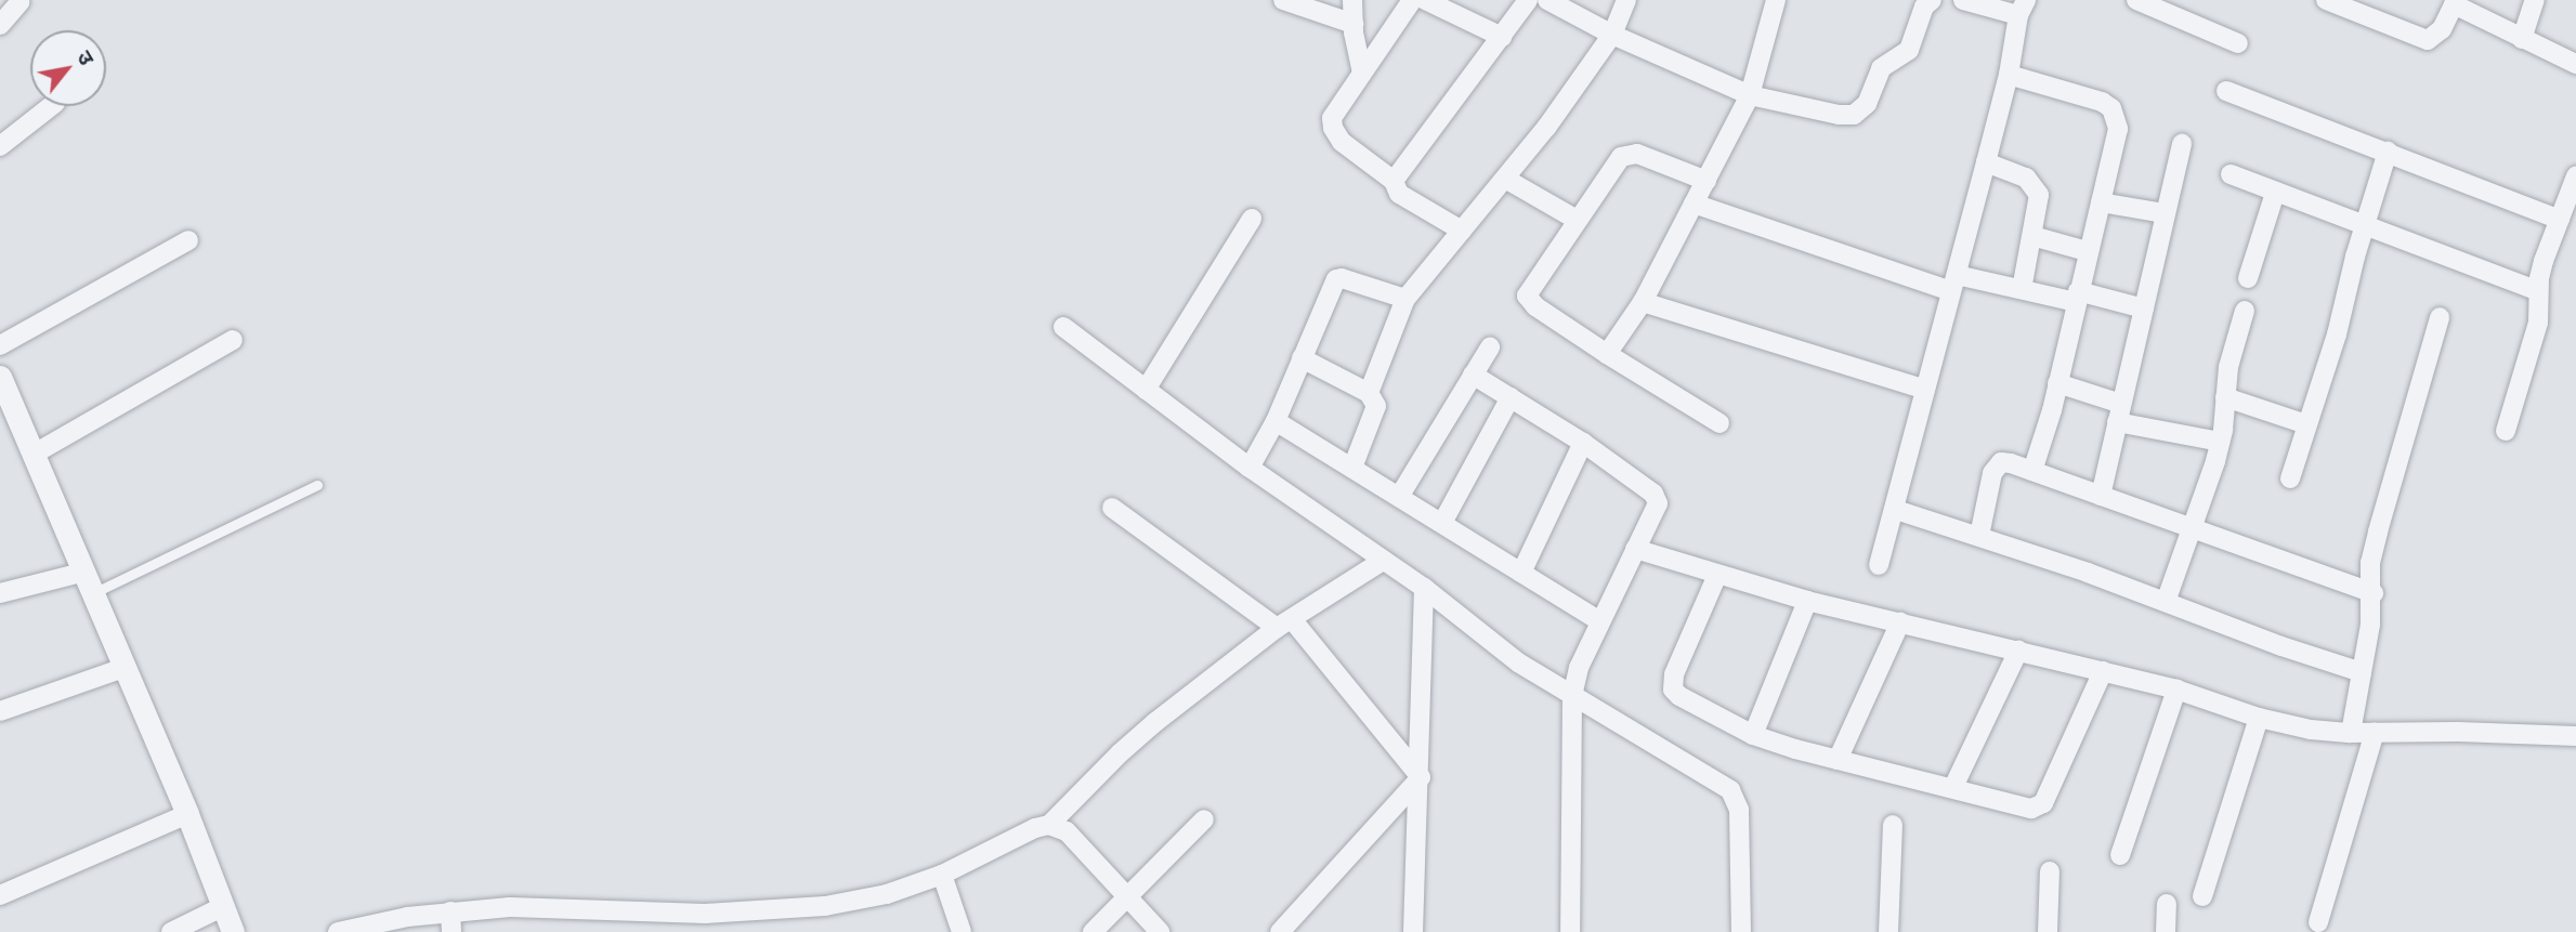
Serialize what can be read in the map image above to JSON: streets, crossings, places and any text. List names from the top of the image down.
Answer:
{
  "north": "top right"
}
